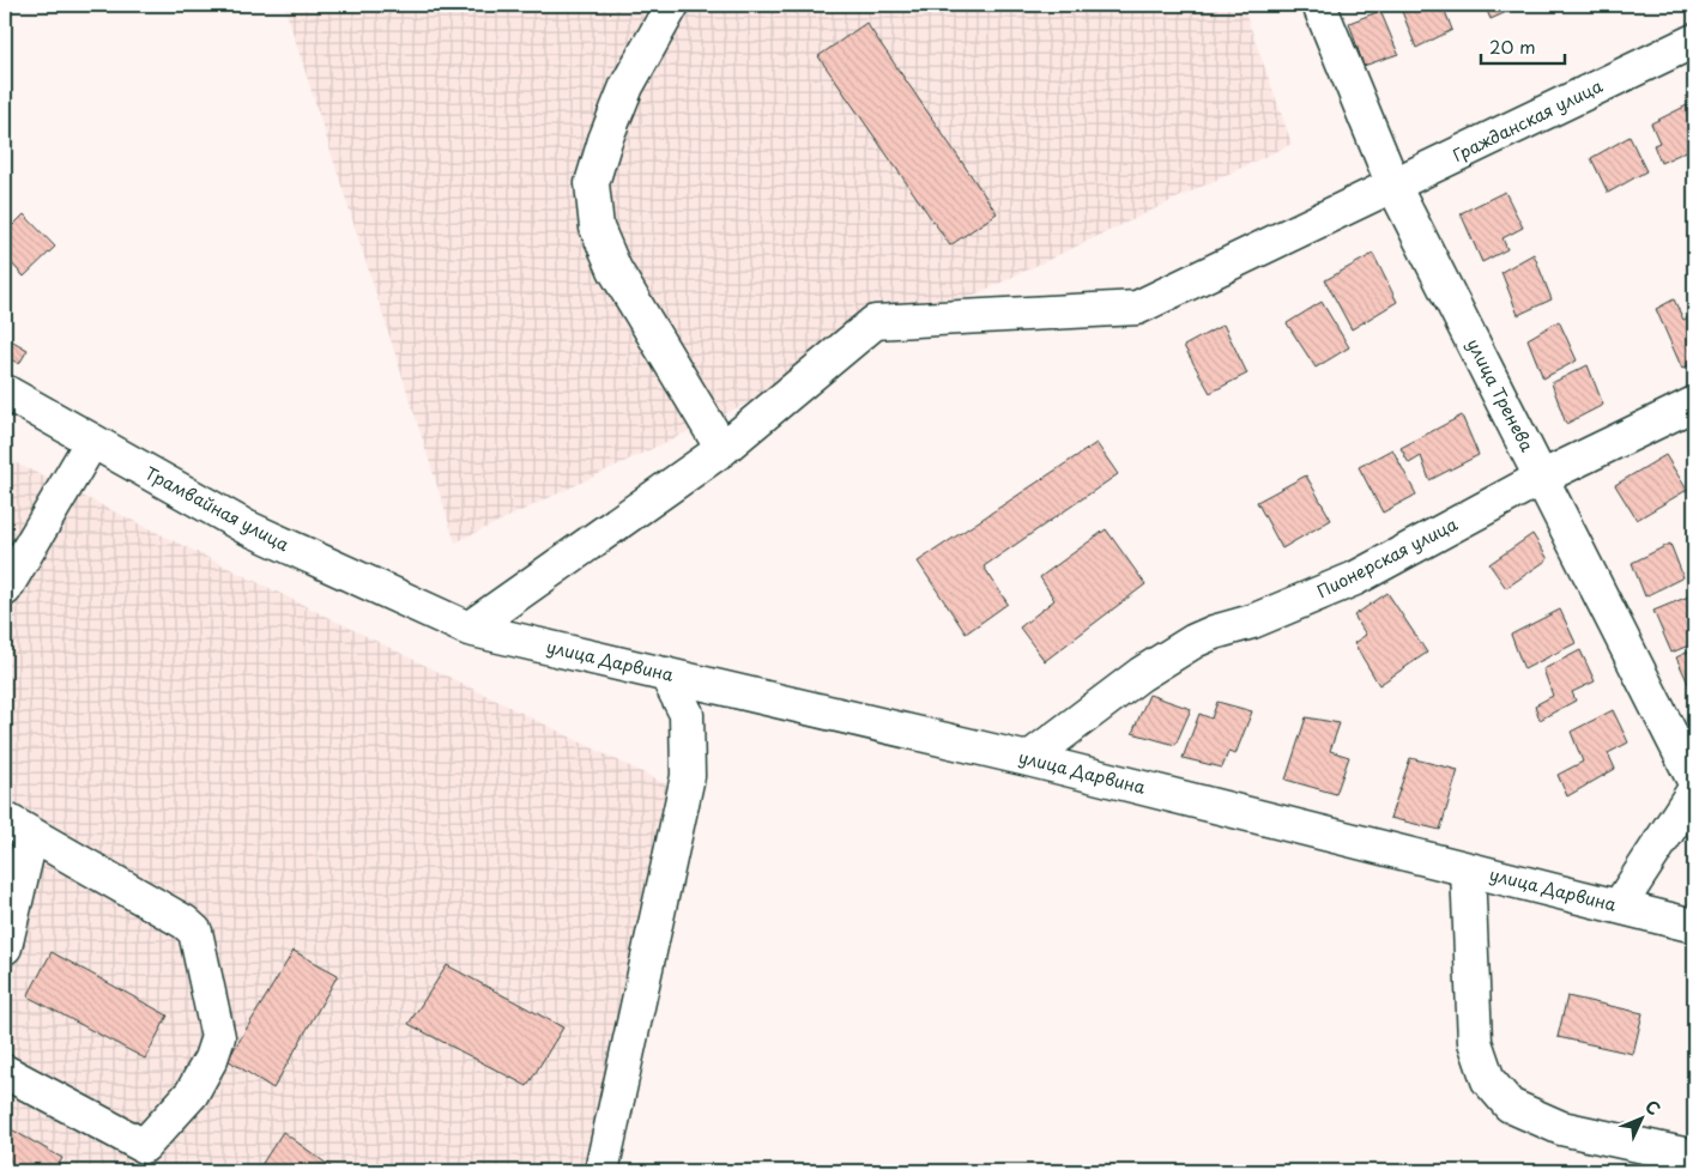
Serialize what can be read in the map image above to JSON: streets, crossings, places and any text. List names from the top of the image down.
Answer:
{
  "streets": {
    "street": [
      "Гражданская улица",
      "улица Тренева",
      "Трамвайная улица",
      "Пионерская улица",
      "улица Дарвина"
    ]
  },
  "crossings": [
    ["Гражданская улица", "улица Тренева"],
    ["Гражданская улица", "Трамвайная улица"],
    ["Гражданская улица", "улица Дарвина"],
    ["улица Тренева", "Пионерская улица"],
    ["Трамвайная улица", "улица Дарвина"],
    ["Пионерская улица", "улица Дарвина"]
  ],
  "scale_bar": "20 m",
  "north": "top right"
}
